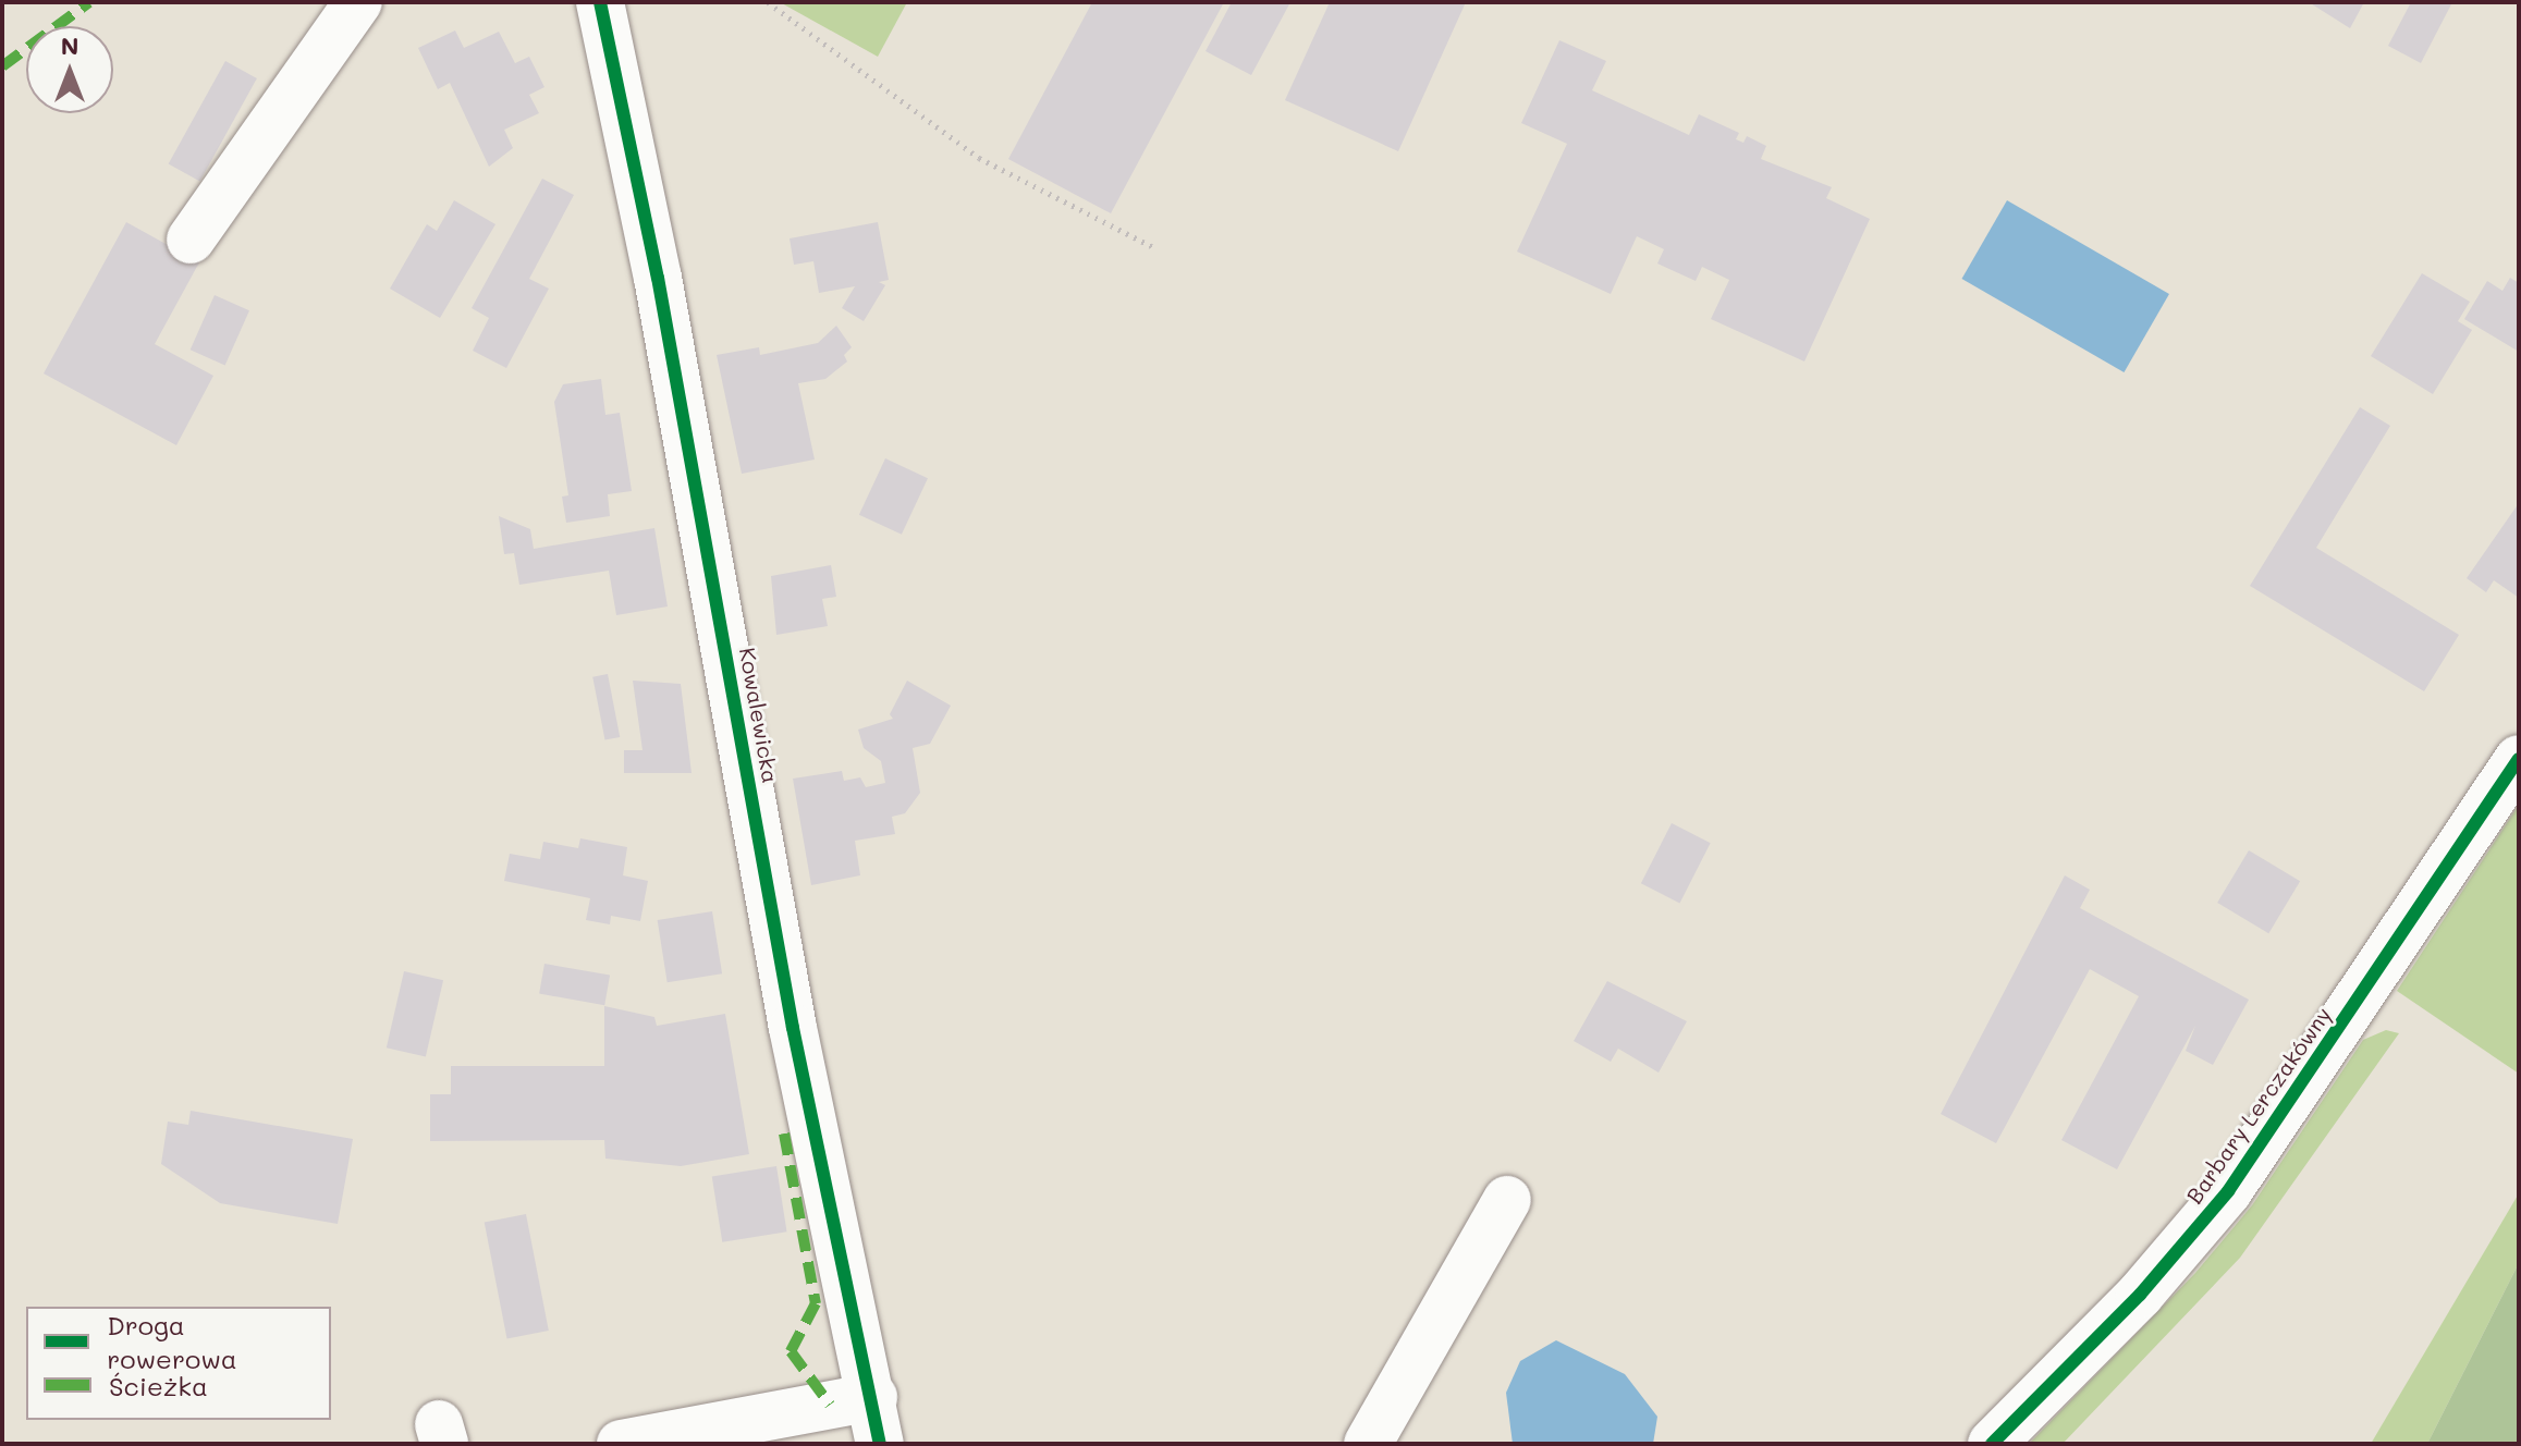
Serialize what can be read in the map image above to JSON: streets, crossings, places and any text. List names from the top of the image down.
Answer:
{
  "streets": {
    "street": ["Kowalewicka", "Barbary Lerczakówny"]
  },
  "legend": ["Droga rowerowa", "Ścieżka"],
  "north": "top"
}
